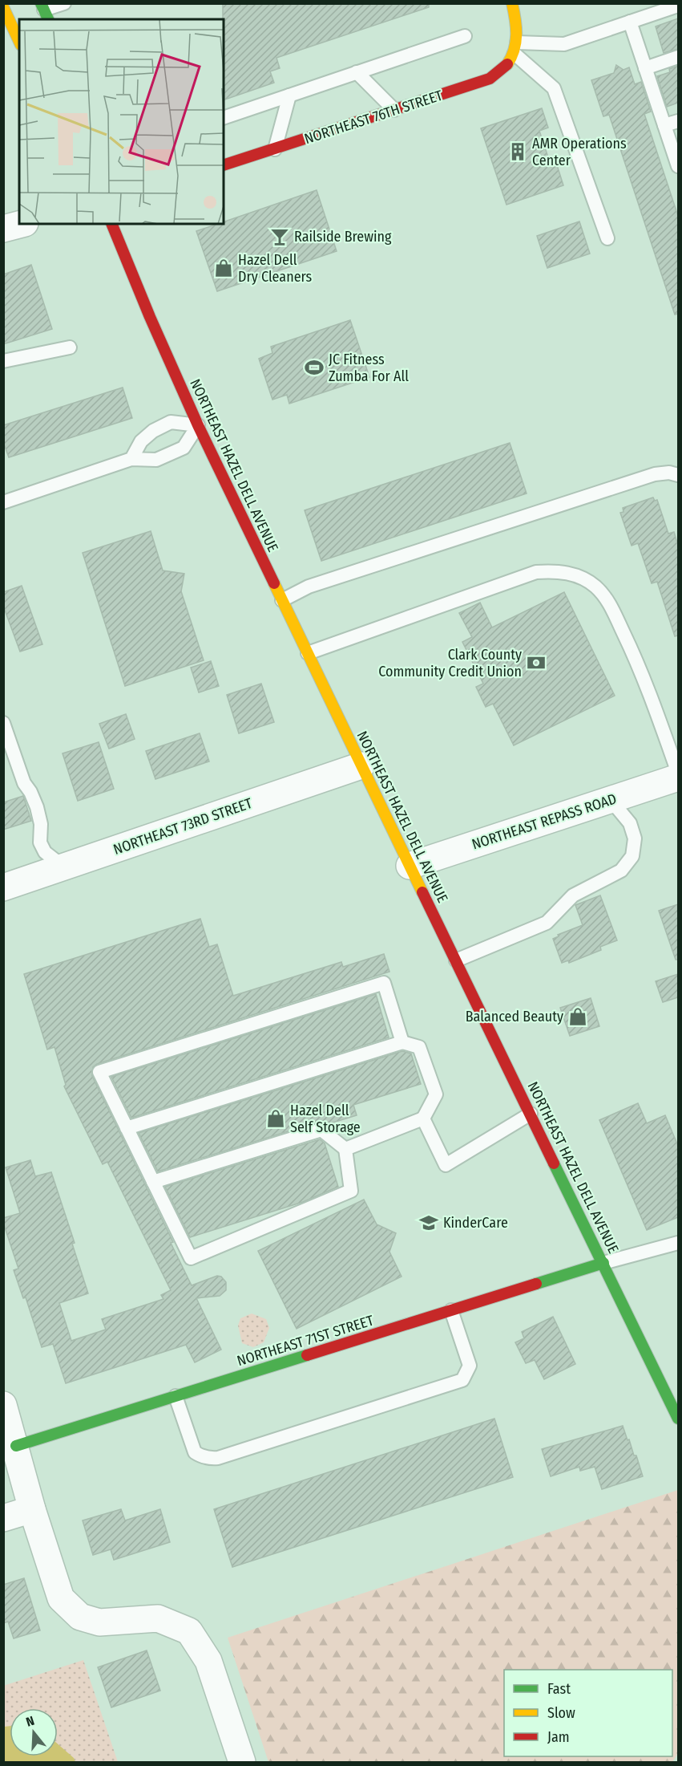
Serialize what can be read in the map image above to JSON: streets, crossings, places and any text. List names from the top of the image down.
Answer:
{
  "streets": {
    "main road": ["NORTHEAST 76TH STREET", "NORTHEAST HAZEL DELL AVENUE", "NORTHEAST 71ST STREET"],
    "street": ["NORTHEAST REPASS ROAD", "NORTHEAST 73RD STREET"]
  },
  "crossings": [
    ["NORTHEAST HAZEL DELL AVENUE", "NORTHEAST REPASS ROAD"],
    ["NORTHEAST HAZEL DELL AVENUE", "NORTHEAST 73RD STREET"],
    ["NORTHEAST HAZEL DELL AVENUE", "NORTHEAST 71ST STREET"]
  ],
  "places": {
    "building": ["AMR Operations Center"],
    "bar": ["Railside Brewing"],
    "shop": ["Hazel Dell Dry Cleaners", "Balanced Beauty", "Hazel Dell Self Storage"],
    "sports": ["JC Fitness Zumba For All"],
    "bank": ["Clark County Community Credit Union"],
    "school or university": ["KinderCare"]
  },
  "legend": ["Fast", "Slow", "Jam"],
  "north": "top"
}
